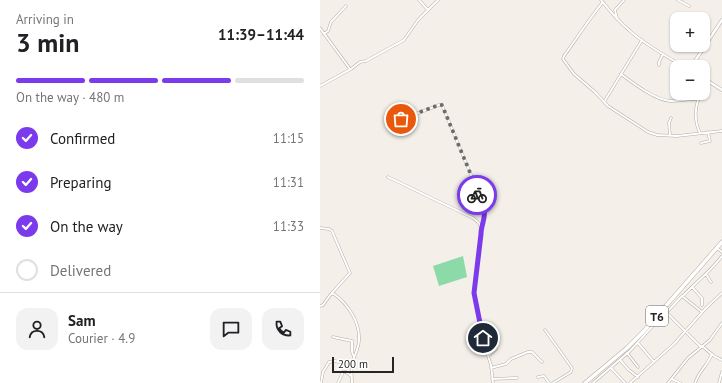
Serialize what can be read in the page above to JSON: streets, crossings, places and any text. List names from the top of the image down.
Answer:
{
  "streets": {
    "highway": ["T6"]
  },
  "scale_bar": "200 m",
  "page": {
    "heading": ["3 min", "Arriving in", "11:39–11:44"],
    "panel": ["Sam", "Courier · 4.9"],
    "map_buttons": ["+", "−"],
    "bar": "On the way · 480 m",
    "list": [
      ["Confirmed", "11:15"],
      ["Preparing", "11:31"],
      ["On the way", "11:33"],
      "Delivered"
    ],
    "scale": "200 m"
  }
}
